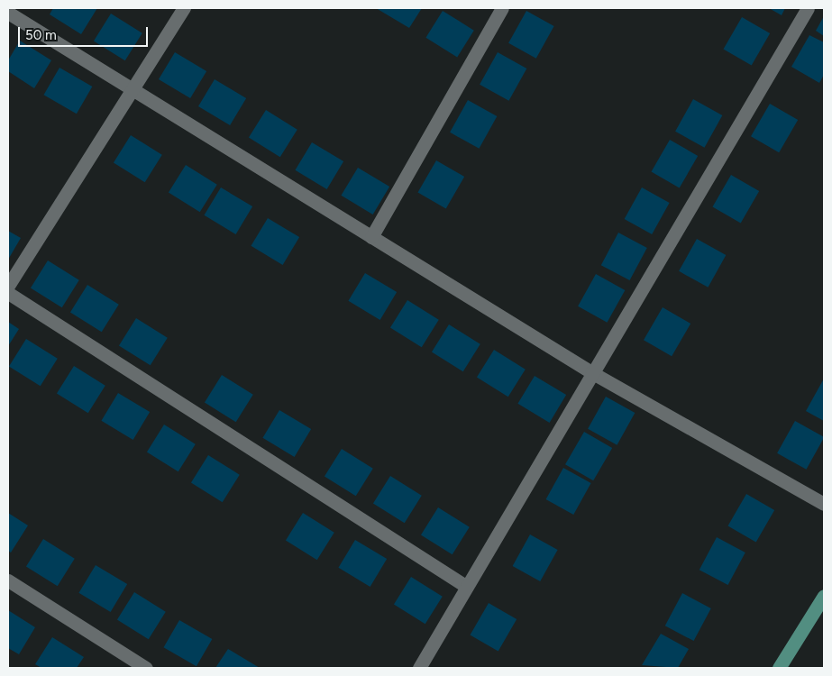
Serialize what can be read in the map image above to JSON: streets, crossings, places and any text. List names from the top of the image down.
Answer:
{
  "scale_bar": "50 m"
}
